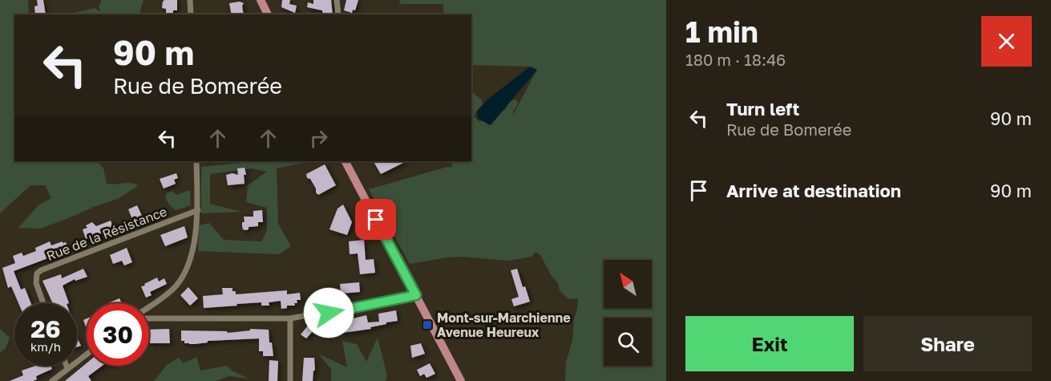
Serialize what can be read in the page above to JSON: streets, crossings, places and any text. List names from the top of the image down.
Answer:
{
  "streets": {
    "street": ["Rue de la Résistance"]
  },
  "places": {
    "transit": ["Mont-sur-Marchienne Avenue Heureux"]
  },
  "north": "top left",
  "page": {
    "heading": ["1 min", "180 m · 18:46"],
    "turn": ["90 m", "Rue de Bomerée"],
    "list": [
      {
        "name": "Turn left",
        "note": "Rue de Bomerée",
        "value": "90 m"
      },
      {
        "name": "Arrive at destination",
        "value": "90 m"
      }
    ],
    "speed": "26 km/h",
    "limit": "30",
    "buttons": ["Exit", "Share"]
  }
}
